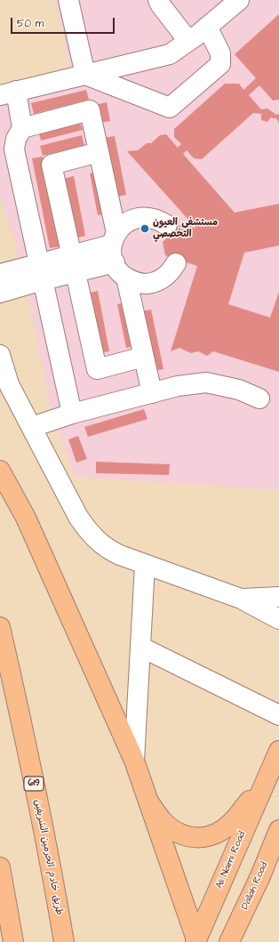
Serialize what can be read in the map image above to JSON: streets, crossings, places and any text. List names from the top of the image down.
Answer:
{
  "streets": {
    "main road": [
      "619",
      "طريق خادم الحرمين الشريفين",
      "Ali Naimi Road",
      "Dallah Road"
    ]
  },
  "places": ["مستشفى العيون التخصصي"],
  "scale_bar": "50 m"
}
